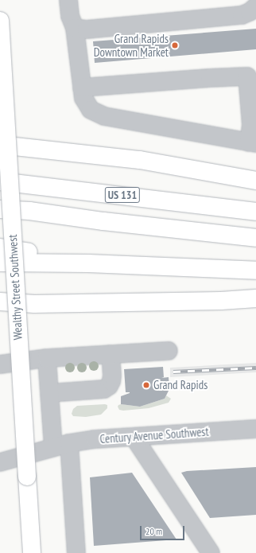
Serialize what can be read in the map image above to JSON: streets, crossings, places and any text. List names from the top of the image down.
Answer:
{
  "streets": {
    "main road": ["US 131", "Wealthy Street Southwest"],
    "street": ["Century Avenue Southwest"]
  },
  "places": ["Grand Rapids Downtown Market", "Grand Rapids"],
  "scale_bar": "20 m"
}
